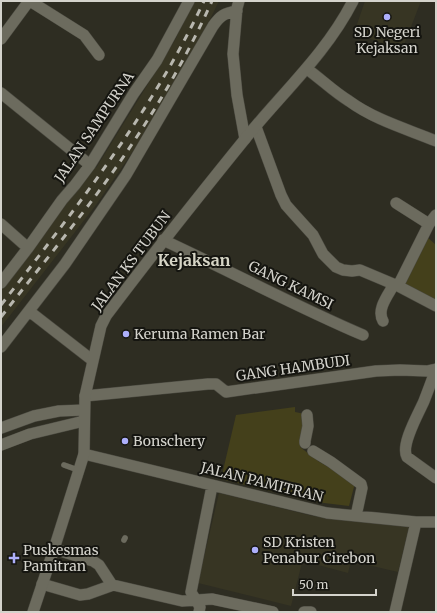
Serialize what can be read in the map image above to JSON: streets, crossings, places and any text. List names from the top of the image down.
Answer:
{
  "streets": {
    "street": [
      "JALAN SAMPURNA",
      "JALAN KS TUBUN",
      "GANG KAMSI",
      "GANG HAMBUDI",
      "JALAN PAMITRAN"
    ]
  },
  "crossings": [
    ["JALAN KS TUBUN", "GANG KAMSI"],
    ["JALAN KS TUBUN", "GANG HAMBUDI"],
    ["JALAN KS TUBUN", "JALAN PAMITRAN"]
  ],
  "districts": ["Kejaksan"],
  "places": {
    "other": [
      "SD Negeri Kejaksan",
      "Keruma Ramen Bar",
      "Bonschery",
      "SD Kristen Penabur Cirebon"
    ],
    "health": ["Puskesmas Pamitran"]
  },
  "scale_bar": "50 m"
}
